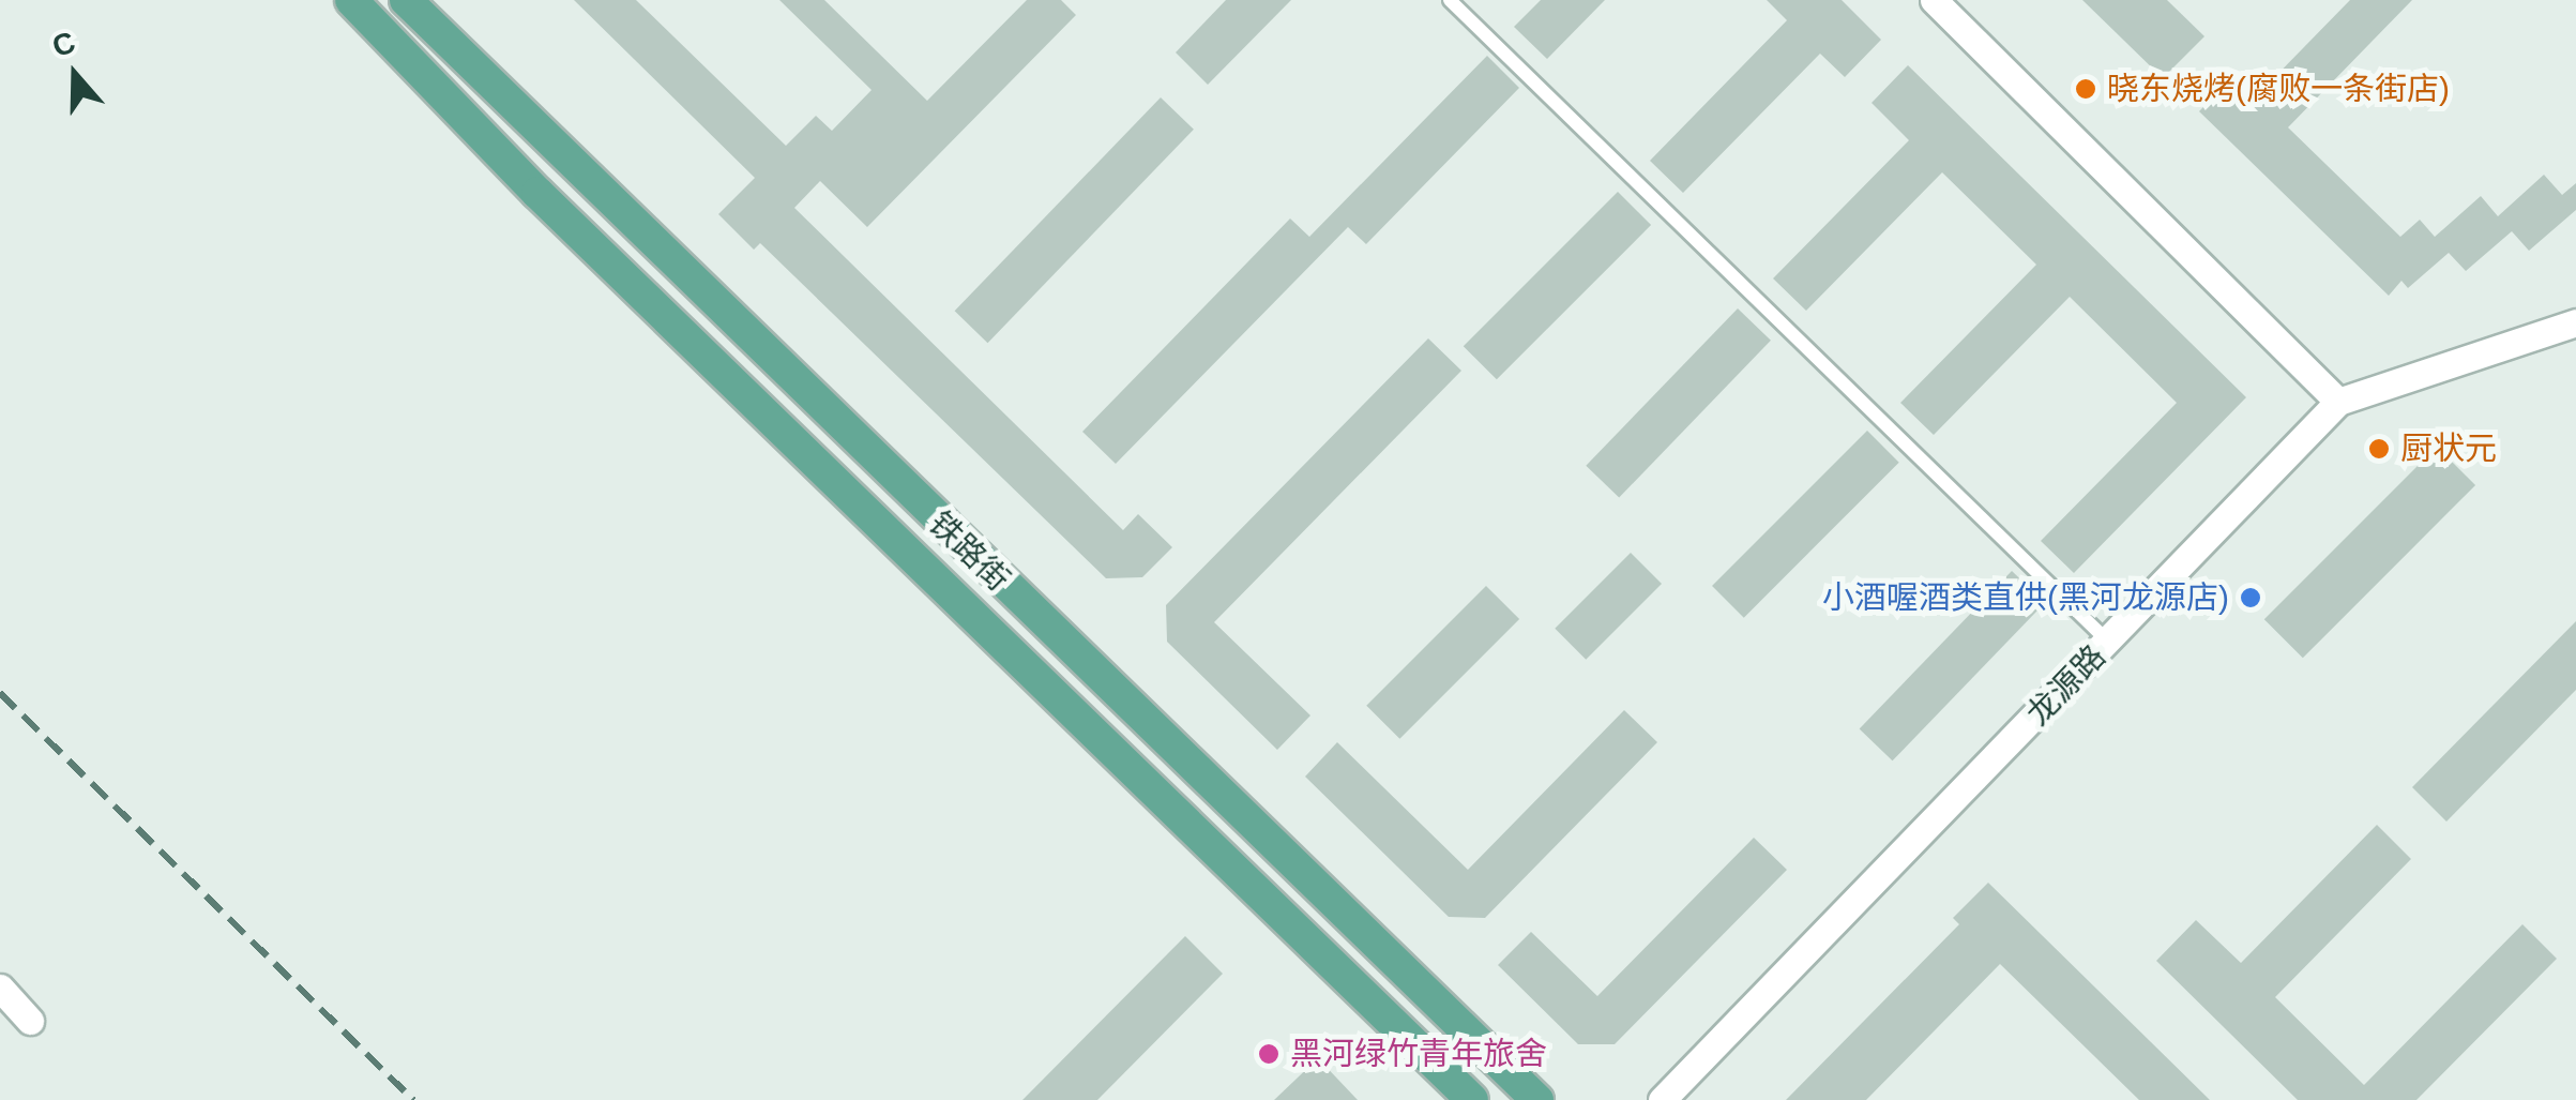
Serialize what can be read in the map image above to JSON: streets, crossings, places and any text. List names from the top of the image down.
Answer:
{
  "streets": {
    "main road": ["铁路街"],
    "street": ["龙源路"]
  },
  "places": [
    "晓东烧烤(腐败一条街店)",
    "厨状元",
    "小酒喔酒类直供(黑河龙源店)",
    "黑河绿竹青年旅舍"
  ],
  "north": "top"
}
